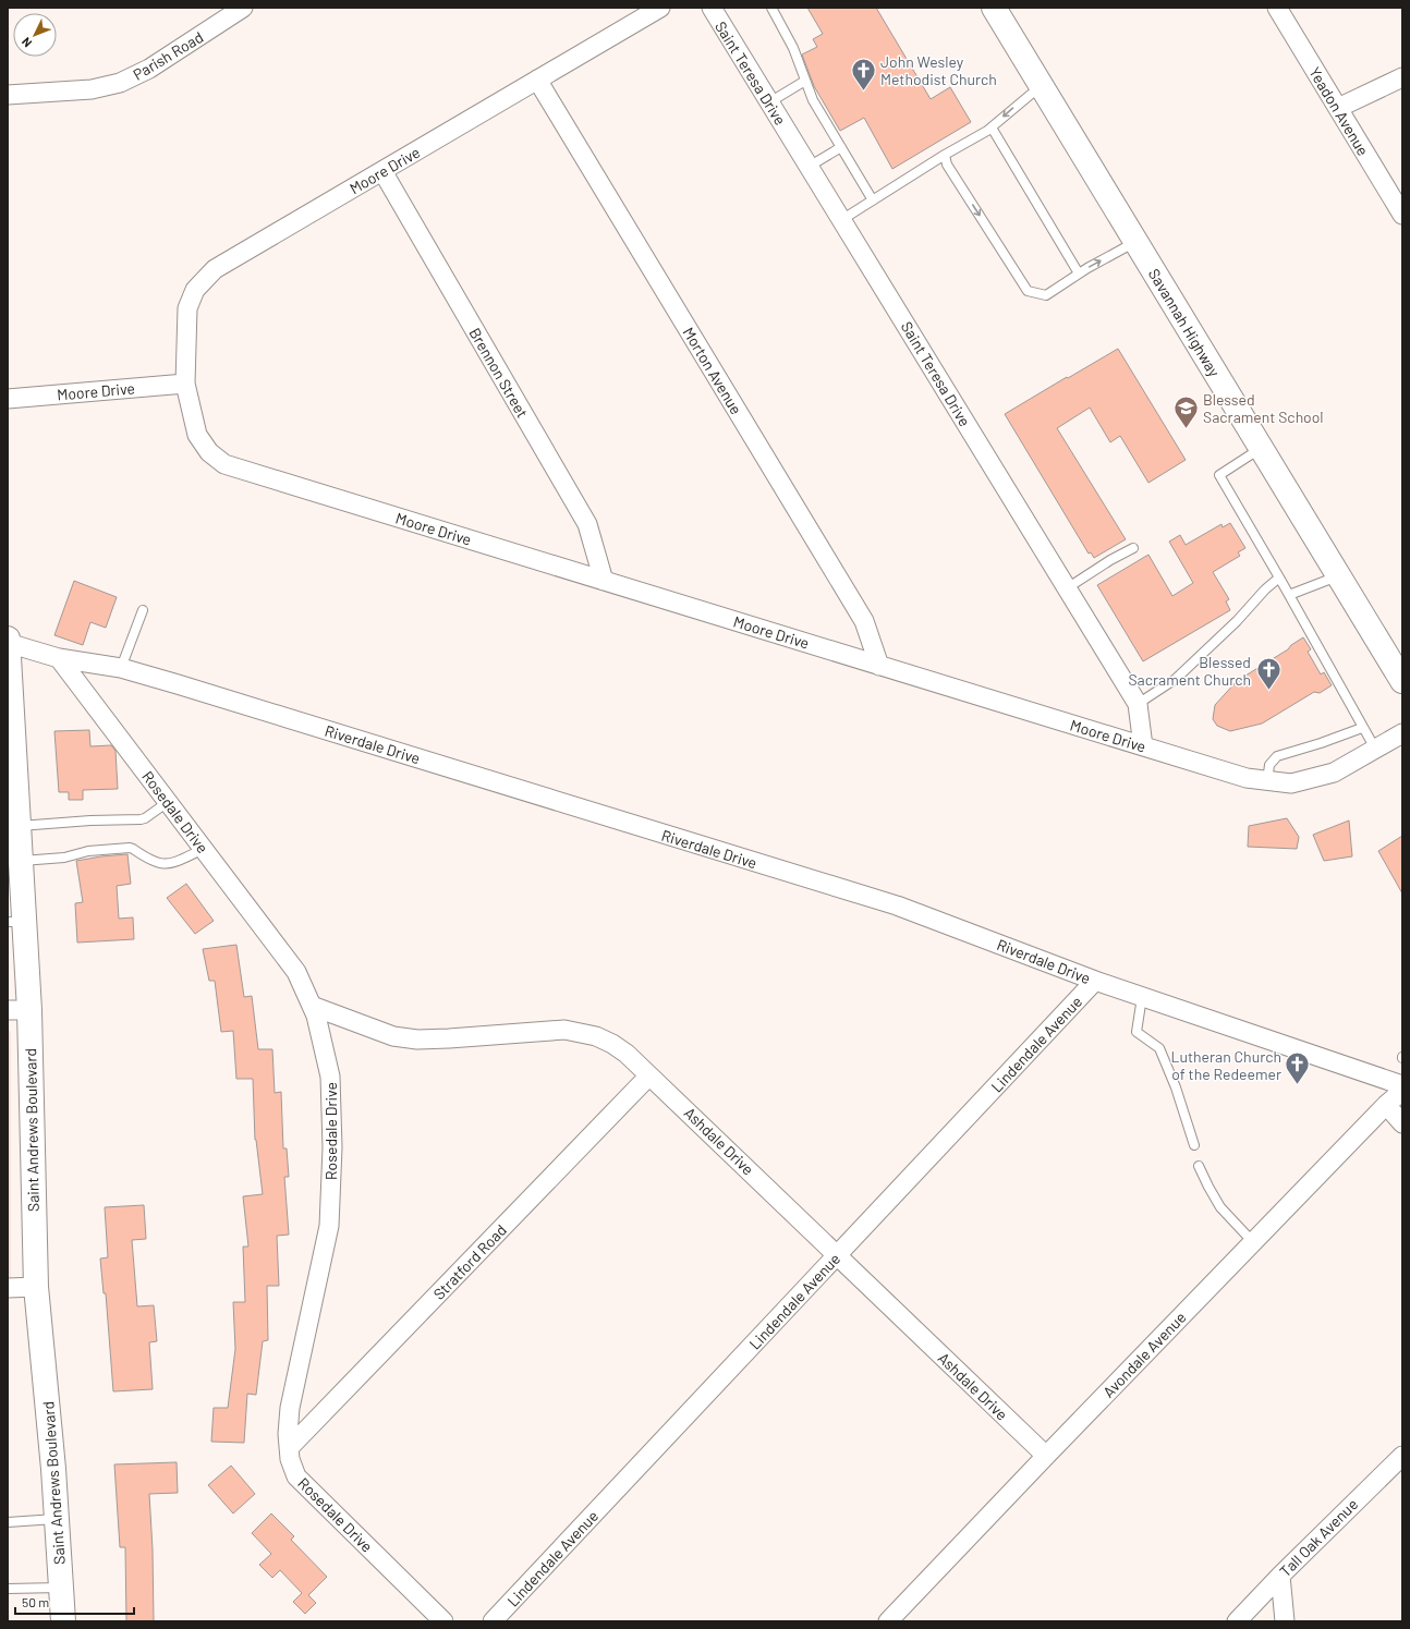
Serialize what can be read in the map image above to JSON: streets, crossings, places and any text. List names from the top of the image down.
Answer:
{
  "streets": {
    "main road": ["Savannah Highway", "Saint Andrews Boulevard"],
    "street": [
      "Parish Road",
      "Saint Teresa Drive",
      "Yeadon Avenue",
      "Moore Drive",
      "Morton Avenue",
      "Brennon Street",
      "Riverdale Drive",
      "Rosedale Drive",
      "Lindendale Avenue",
      "Ashdale Drive",
      "Stratford Road",
      "Avondale Avenue",
      "Tall Oak Avenue"
    ]
  },
  "crossings": [
    ["Saint Teresa Drive", "Moore Drive"],
    ["Moore Drive", "Morton Avenue"],
    ["Moore Drive", "Brennon Street"],
    ["Riverdale Drive", "Rosedale Drive"],
    ["Riverdale Drive", "Lindendale Avenue"],
    ["Riverdale Drive", "Saint Andrews Boulevard"],
    ["Rosedale Drive", "Ashdale Drive"],
    ["Rosedale Drive", "Stratford Road"],
    ["Lindendale Avenue", "Ashdale Drive"],
    ["Ashdale Drive", "Stratford Road"],
    ["Ashdale Drive", "Avondale Avenue"]
  ],
  "places": {
    "church": ["John Wesley Methodist Church", "Blessed Sacrament Church", "Lutheran Church of the Redeemer"],
    "school or university": ["Blessed Sacrament School"]
  },
  "scale_bar": "50 m",
  "north": "bottom left"
}
